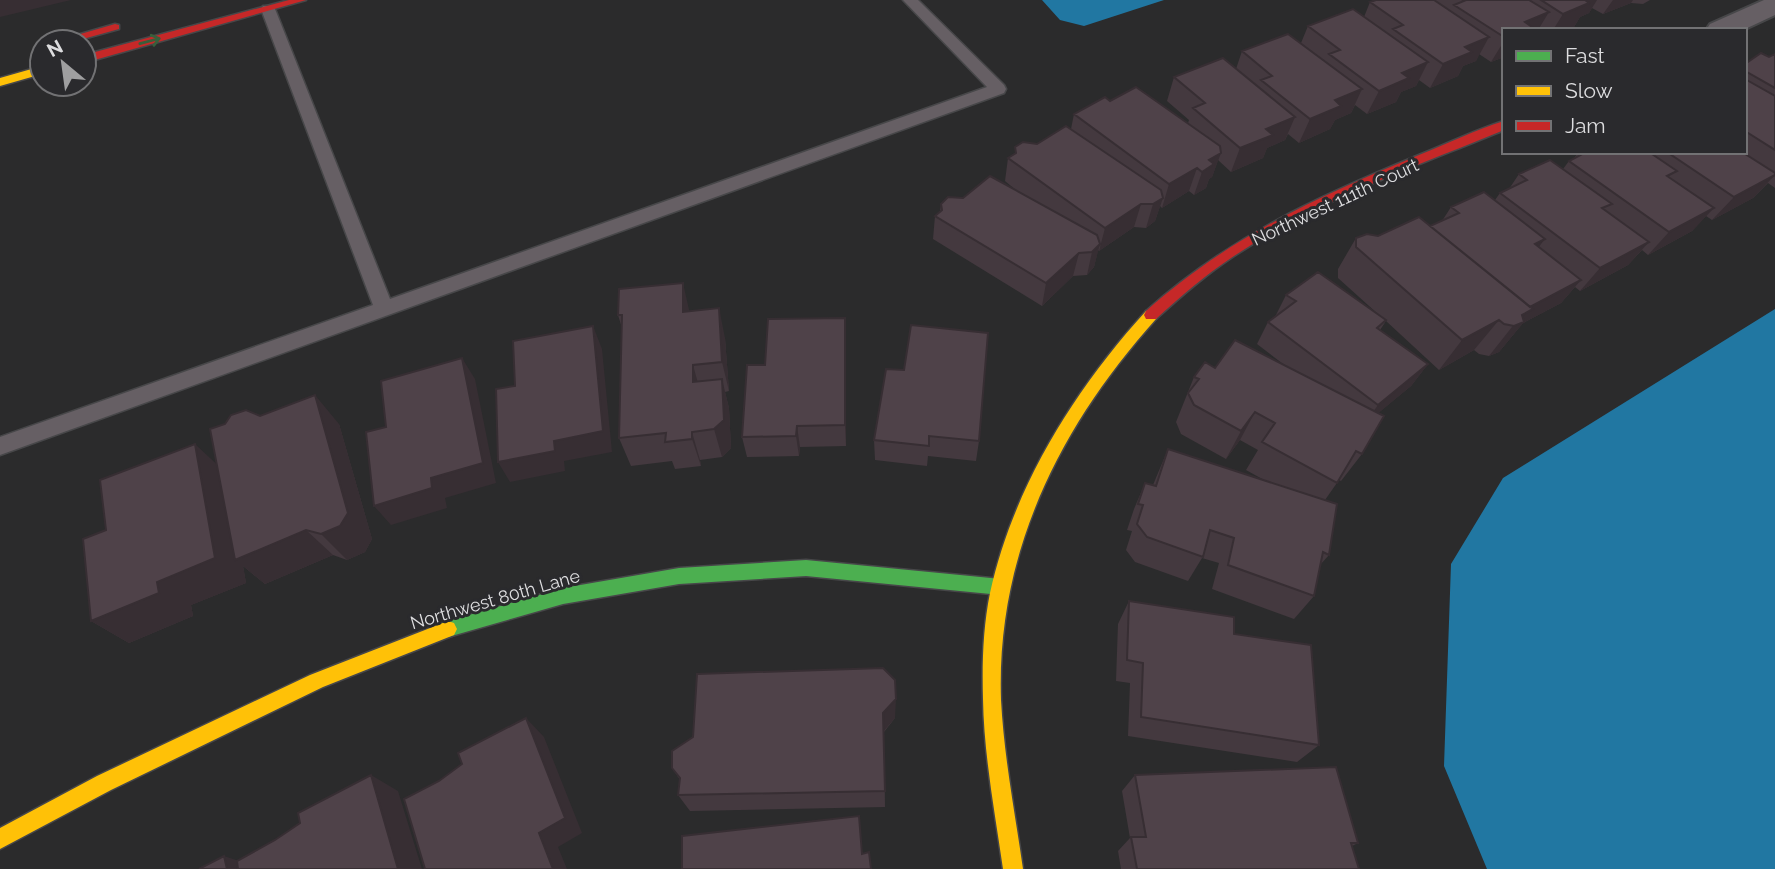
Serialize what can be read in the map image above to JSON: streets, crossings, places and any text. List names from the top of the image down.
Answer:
{
  "streets": {
    "street": ["Northwest 111th Court", "Northwest 80th Lane"]
  },
  "crossings": [
    ["Northwest 111th Court", "Northwest 80th Lane"]
  ],
  "legend": ["Fast", "Slow", "Jam"],
  "north": "top left"
}
